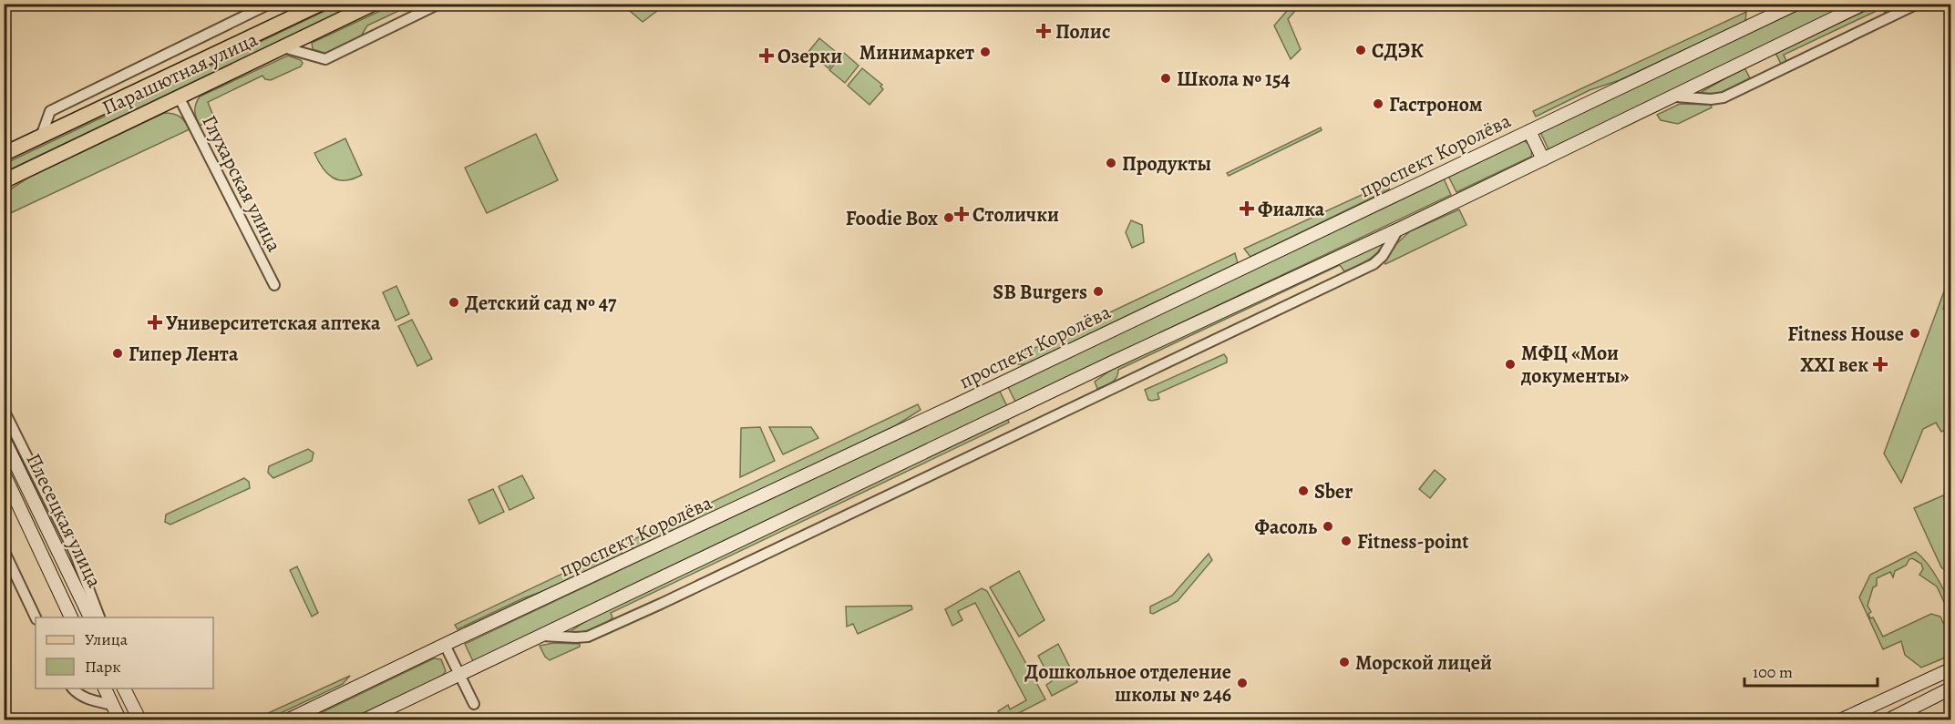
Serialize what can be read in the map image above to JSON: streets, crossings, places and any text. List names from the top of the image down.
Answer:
{
  "streets": {
    "main road": ["Парашютная улица"],
    "street": ["проспект Королёва", "Глухарская улица", "Плесецкая улица"]
  },
  "crossings": [
    ["Парашютная улица", "Глухарская улица"]
  ],
  "places": {
    "health": [
      "Полис",
      "Озерки",
      "Фиалка",
      "Столички",
      "Университетская аптека",
      "XXI век"
    ],
    "other": [
      "СДЭК",
      "Минимаркет",
      "Школа № 154",
      "Гастроном",
      "Продукты",
      "Foodie Box",
      "SB Burgers",
      "Детский сад № 47",
      "Fitness House",
      "Гипер Лента",
      "МФЦ «Мои документы»",
      "Sber",
      "Фасоль",
      "Fitness-point",
      "Морской лицей",
      "Дошкольное отделение школы № 246"
    ]
  },
  "legend": ["Улица", "Парк"],
  "scale_bar": "100 m"
}
